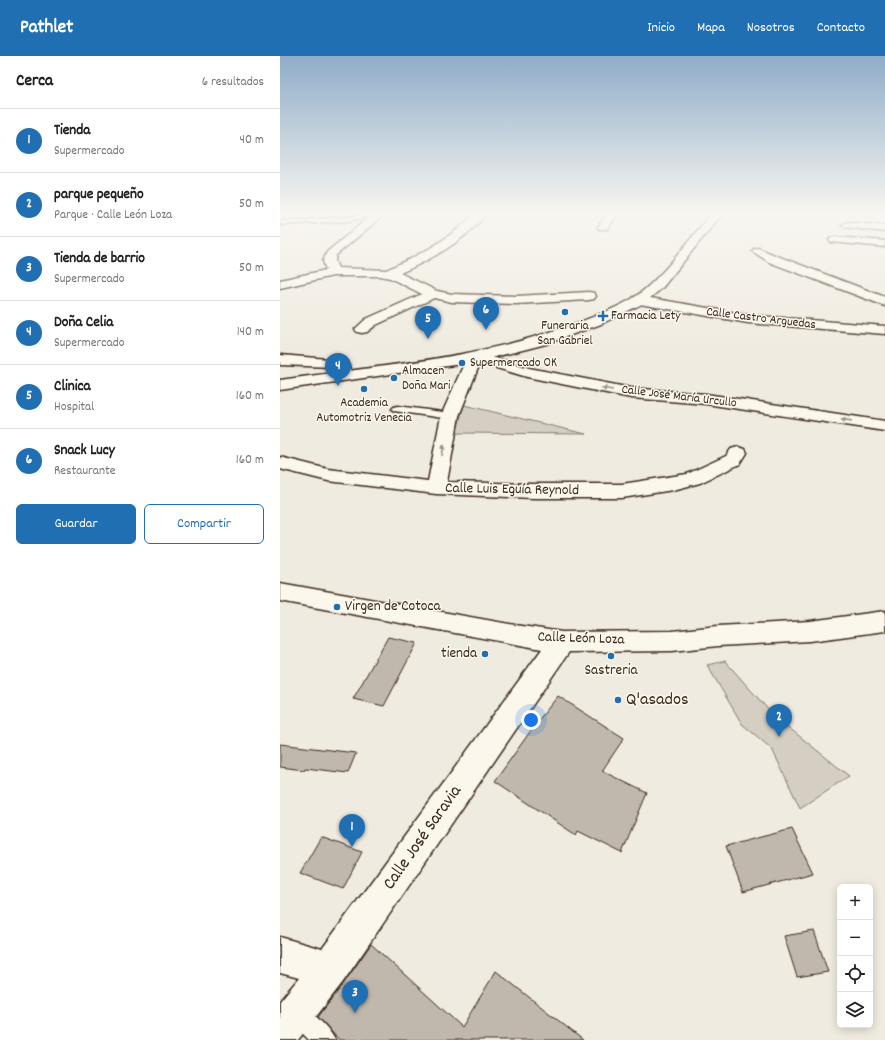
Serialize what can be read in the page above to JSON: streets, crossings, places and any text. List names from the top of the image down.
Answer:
{
  "streets": {
    "street": [
      "Calle Castro Arguedas",
      "Calle José María Urcullo",
      "Calle Luis Eguía Reynold",
      "Calle León Loza",
      "Calle José Saravia"
    ]
  },
  "crossings": [
    ["Calle León Loza", "Calle José Saravia"]
  ],
  "places": {
    "other": [
      "Funeraria San Gabriel",
      "Supermercado OK",
      "Almacen Doña Mari",
      "Academia Automotriz Venecia",
      "Virgen de Cotoca",
      "tienda",
      "Sastreria",
      "Q'asados"
    ],
    "health": ["Farmacia Lety"]
  },
  "page": {
    "header": "Pathlet",
    "nav": [
      "Inicio",
      "Mapa",
      "Nosotros",
      "Contacto"
    ],
    "heading": ["Cerca", "6 resultados"],
    "list": [
      {
        "mark": "1",
        "name": "Tienda",
        "note": "Supermercado",
        "value": "40 m"
      },
      {
        "mark": "2",
        "name": "parque pequeño",
        "note": "Parque · Calle León Loza",
        "value": "50 m"
      },
      {
        "mark": "3",
        "name": "Tienda de barrio",
        "note": "Supermercado",
        "value": "50 m"
      },
      {
        "mark": "4",
        "name": "Doña Celia",
        "note": "Supermercado",
        "value": "140 m"
      },
      {
        "mark": "5",
        "name": "Clinica",
        "note": "Hospital",
        "value": "160 m"
      },
      {
        "mark": "6",
        "name": "Snack Lucy",
        "note": "Restaurante",
        "value": "160 m"
      }
    ],
    "pins": [
      "6",
      "5",
      "4",
      "2",
      "1",
      "3"
    ],
    "buttons": ["Guardar", "Compartir"],
    "map_buttons": ["+", "−"]
  }
}
